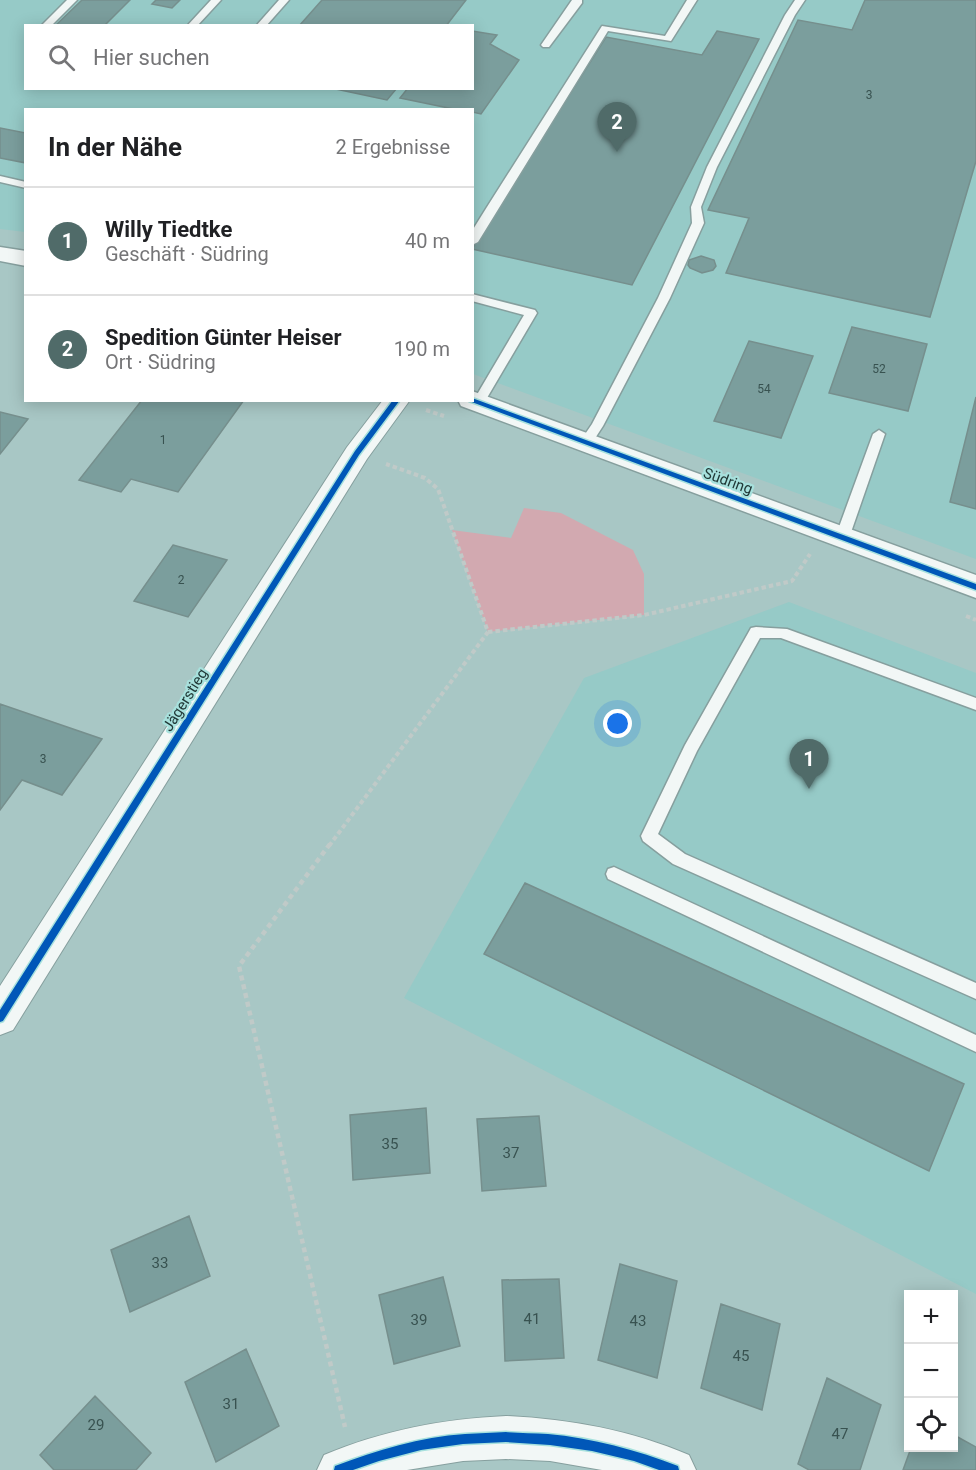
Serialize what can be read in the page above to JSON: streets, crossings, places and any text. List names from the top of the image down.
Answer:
{
  "streets": {
    "main road": ["Südring"],
    "street": ["Jägerstieg"]
  },
  "house_numbers": [
    "3",
    "52",
    "54",
    "1",
    "2",
    "3",
    "35",
    "37",
    "33",
    "41",
    "39",
    "43",
    "45",
    "31",
    "29",
    "47"
  ],
  "page": {
    "search": "Hier suchen",
    "pins": ["2", "1"],
    "heading": ["In der Nähe", "2 Ergebnisse"],
    "list": [
      {
        "mark": "1",
        "name": "Willy Tiedtke",
        "note": "Geschäft · Südring",
        "value": "40 m"
      },
      {
        "mark": "2",
        "name": "Spedition Günter Heiser",
        "note": "Ort · Südring",
        "value": "190 m"
      }
    ],
    "map_buttons": ["+", "−"]
  }
}
